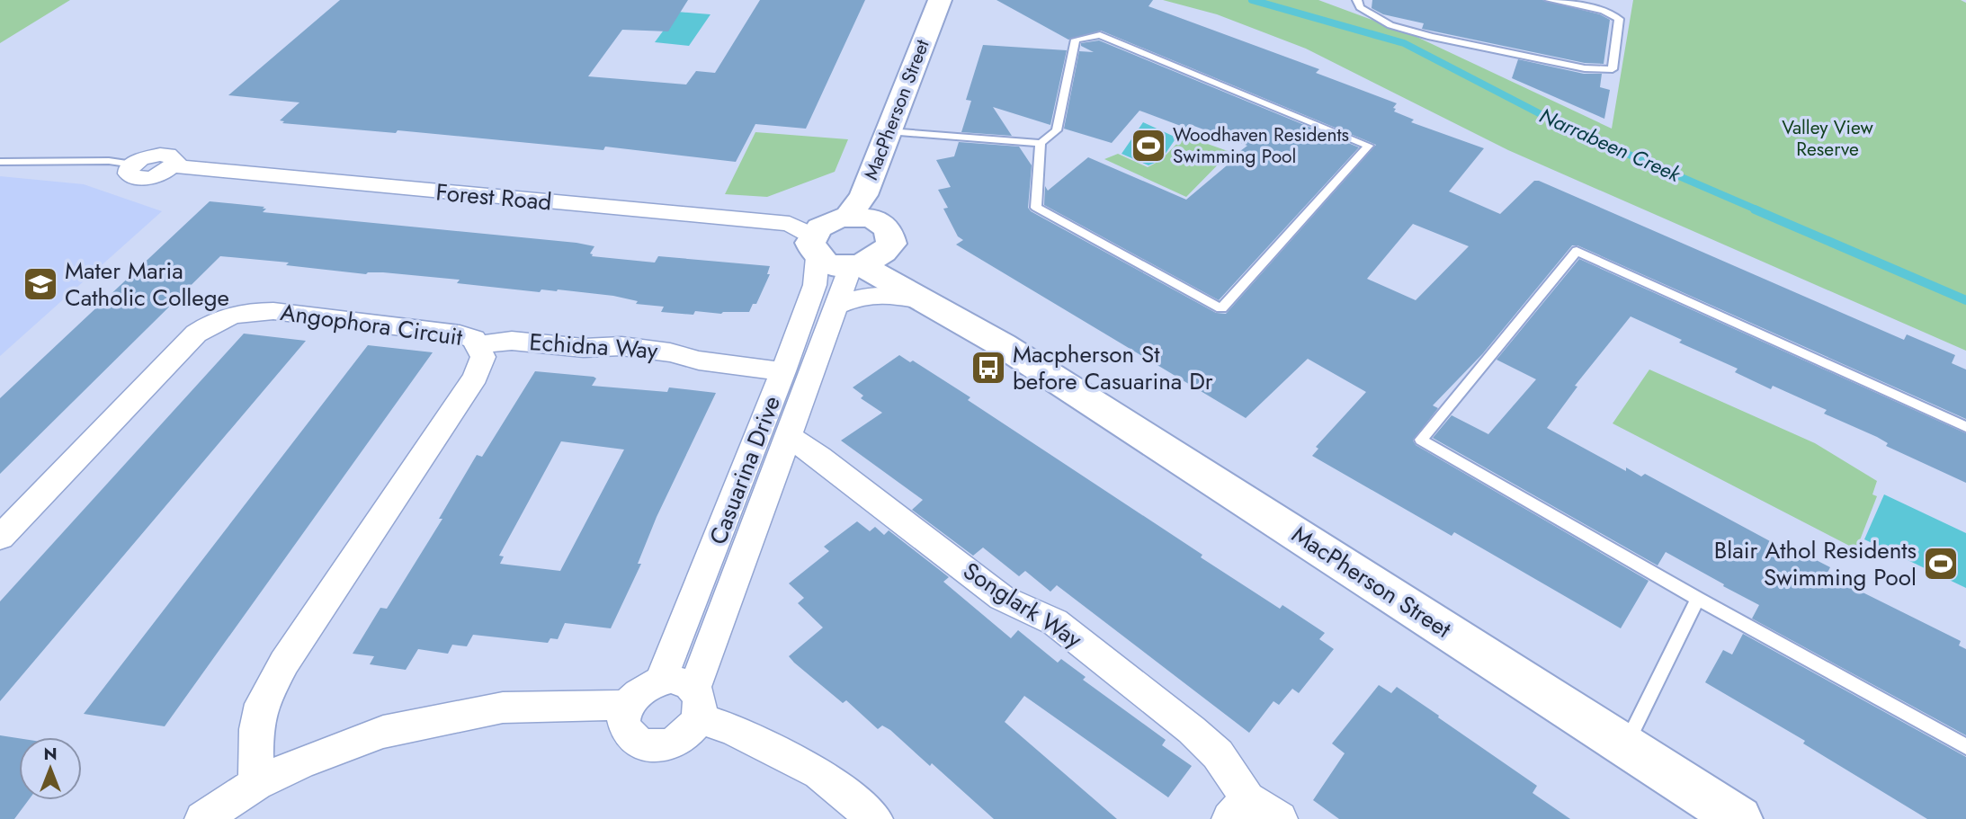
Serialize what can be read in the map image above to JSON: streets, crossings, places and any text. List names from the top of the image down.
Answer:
{
  "streets": {
    "street": [
      "MacPherson Street",
      "Forest Road",
      "Angophora Circuit",
      "Echidna Way",
      "Casuarina Drive",
      "Songlark Way"
    ]
  },
  "crossings": [
    ["MacPherson Street", "Forest Road"],
    ["MacPherson Street", "Casuarina Drive"],
    ["Forest Road", "Casuarina Drive"],
    ["Angophora Circuit", "Echidna Way"],
    ["Echidna Way", "Casuarina Drive"],
    ["Casuarina Drive", "Songlark Way"]
  ],
  "water": ["Narrabeen Creek"],
  "parks": ["Valley View Reserve"],
  "places": {
    "sports": ["Woodhaven Residents Swimming Pool", "Blair Athol Residents Swimming Pool"],
    "school or university": ["Mater Maria Catholic College"],
    "bus stop": ["Macpherson St before Casuarina Dr"]
  },
  "north": "top"
}
